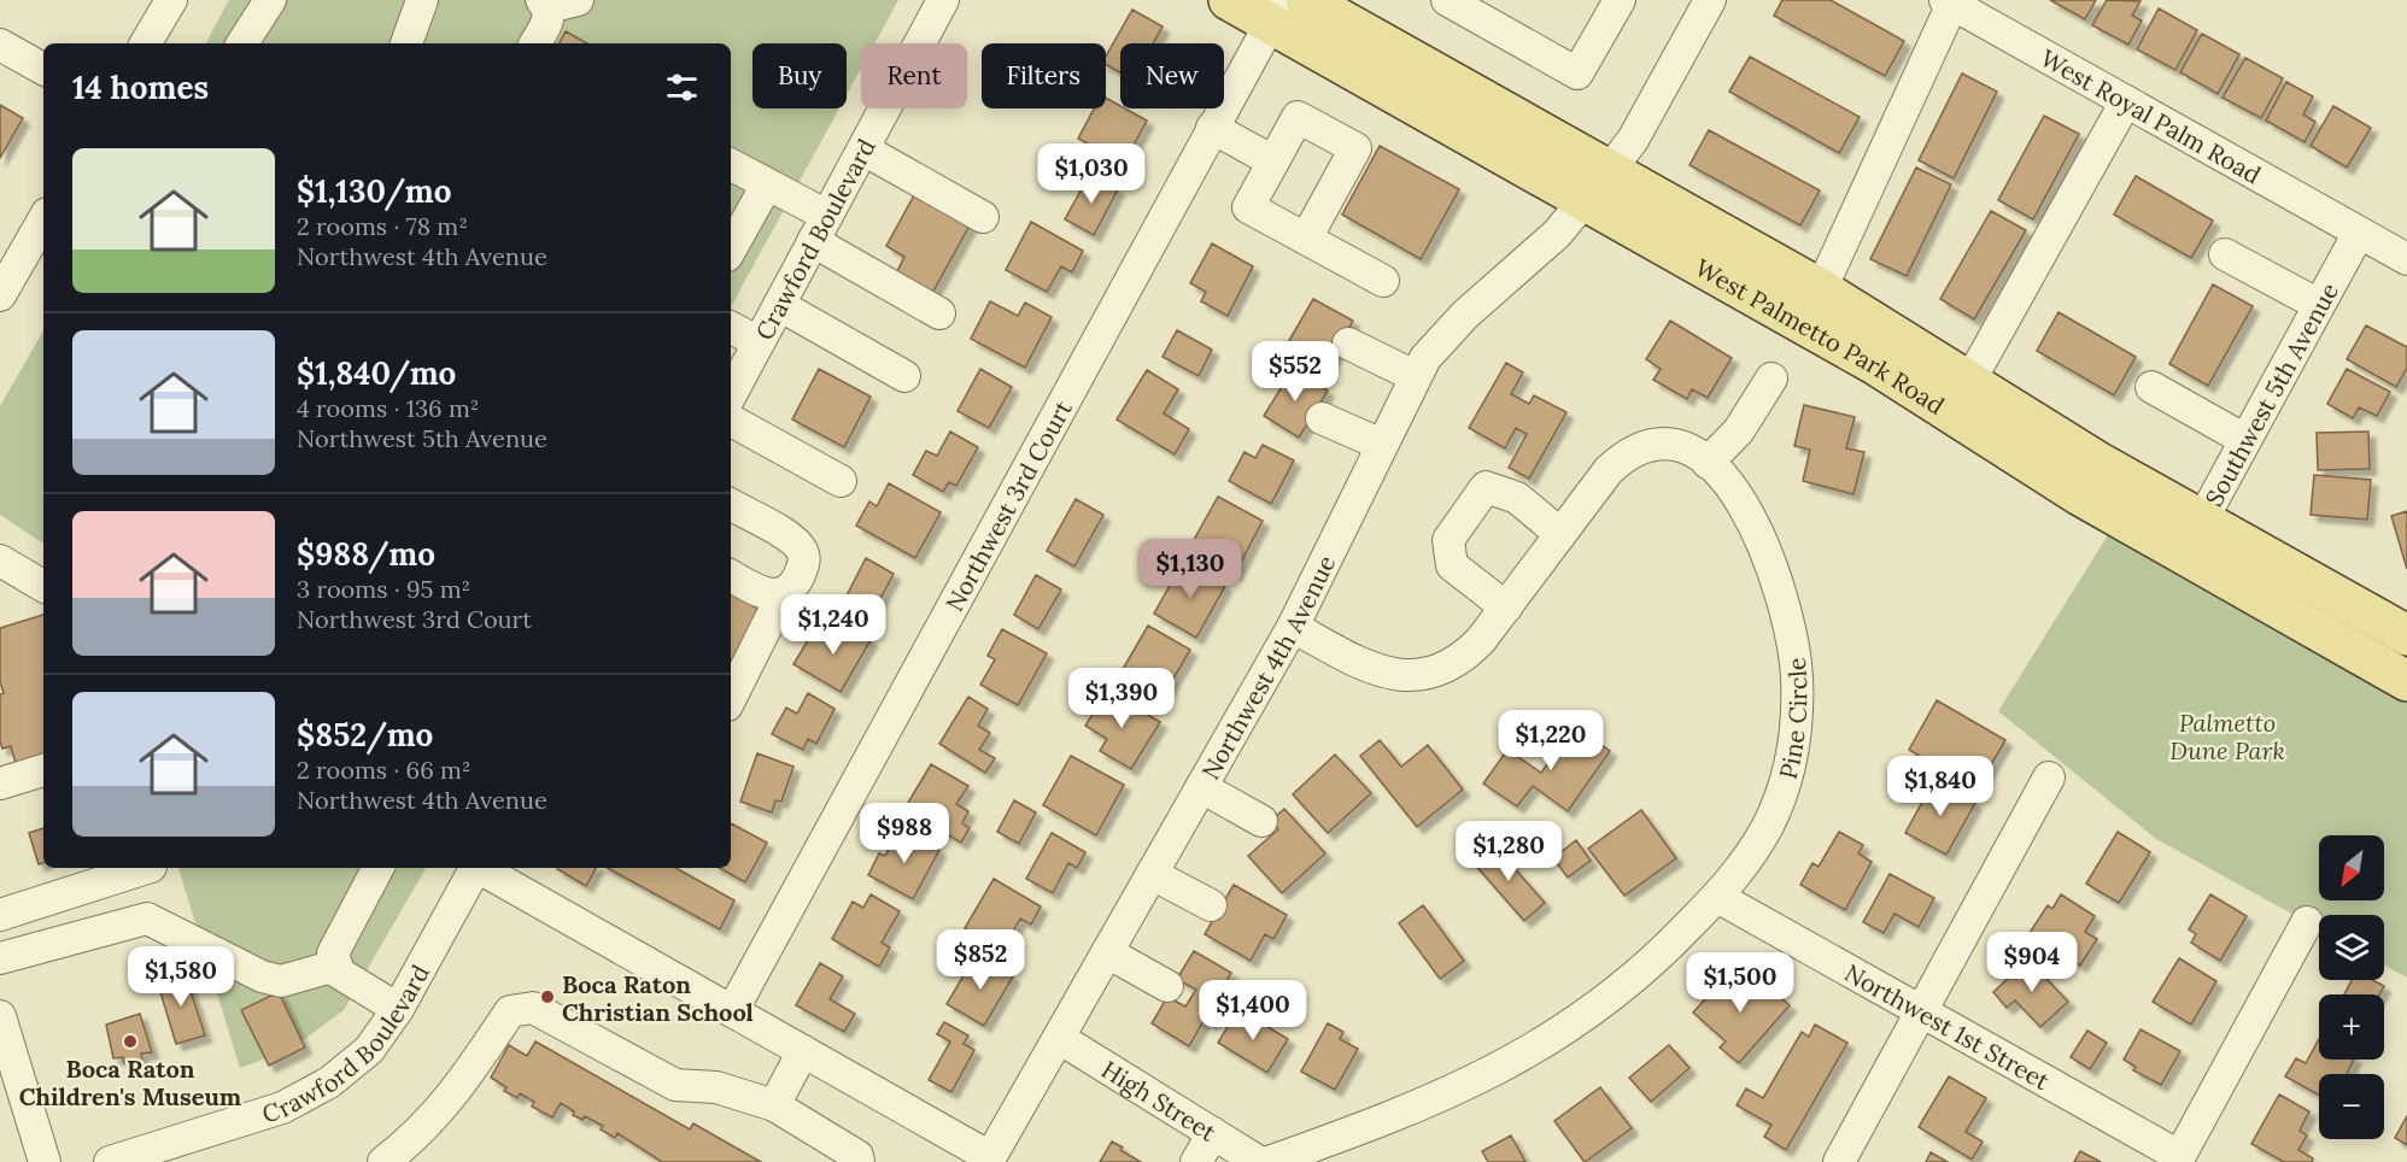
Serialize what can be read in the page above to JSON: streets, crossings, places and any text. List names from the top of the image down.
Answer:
{
  "streets": {
    "main road": ["West Palmetto Park Road"],
    "street": [
      "West Royal Palm Road",
      "Crawford Boulevard",
      "Southwest 5th Avenue",
      "Northwest 3rd Court",
      "Northwest 4th Avenue",
      "Pine Circle",
      "Northwest 1st Street",
      "High Street"
    ]
  },
  "crossings": [
    ["West Royal Palm Road", "Southwest 5th Avenue"],
    ["West Palmetto Park Road", "Southwest 5th Avenue"],
    ["West Palmetto Park Road", "Northwest 3rd Court"],
    ["West Palmetto Park Road", "Northwest 4th Avenue"],
    ["Northwest 4th Avenue", "Pine Circle"],
    ["Northwest 4th Avenue", "High Street"],
    ["Pine Circle", "Northwest 1st Street"]
  ],
  "parks": ["Palmetto Dune Park"],
  "places": ["Boca Raton Christian School", "Boca Raton Children's Museum"],
  "north": "bottom left",
  "page": {
    "chip": [
      "Buy",
      "Rent",
      "Filters",
      "New"
    ],
    "heading": "14 homes",
    "list": [
      {
        "name": "$1,130/mo",
        "note": "2 rooms · 78 m² · Northwest 4th Avenue"
      },
      {
        "name": "$1,840/mo",
        "note": "4 rooms · 136 m² · Northwest 5th Avenue"
      },
      {
        "name": "$988/mo",
        "note": "3 rooms · 95 m² · Northwest 3rd Court"
      },
      {
        "name": "$852/mo",
        "note": "2 rooms · 66 m² · Northwest 4th Avenue"
      }
    ],
    "price": [
      "$1,030",
      "$552",
      "$1,130",
      "$1,240",
      "$1,390",
      "$1,220",
      "$1,840",
      "$988",
      "$1,280",
      "$852",
      "$904",
      "$1,580",
      "$1,500",
      "$1,400"
    ],
    "map_buttons": ["+", "−"]
  }
}
